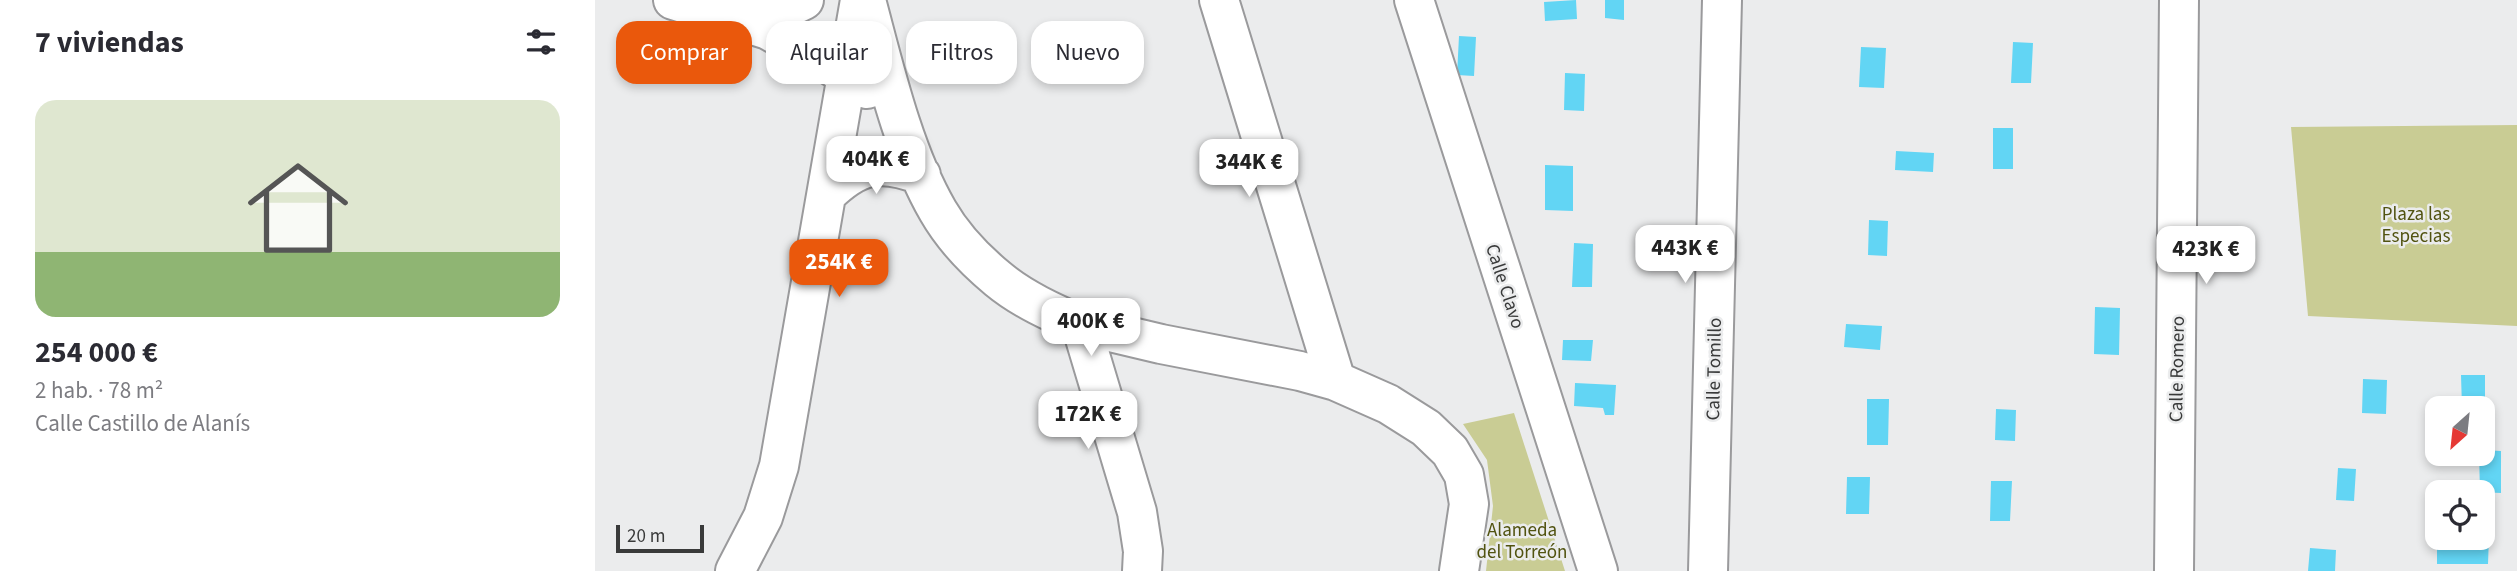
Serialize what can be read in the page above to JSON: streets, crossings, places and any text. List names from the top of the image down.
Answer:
{
  "streets": {
    "street": ["Calle Clavo", "Calle Tomillo", "Calle Romero"]
  },
  "parks": ["Plaza las Especias", "Alameda del Torreón"],
  "scale_bar": "20 m",
  "north": "bottom left",
  "page": {
    "heading": "7 viviendas",
    "chip": [
      "Comprar",
      "Alquilar",
      "Filtros",
      "Nuevo"
    ],
    "list": [
      {
        "name": "254 000 €",
        "note": "2 hab. · 78 m² · Calle Castillo de Alanís"
      }
    ],
    "price": [
      "404K €",
      "344K €",
      "443K €",
      "423K €",
      "254K €",
      "400K €",
      "172K €"
    ],
    "scale": "20 m"
  }
}
